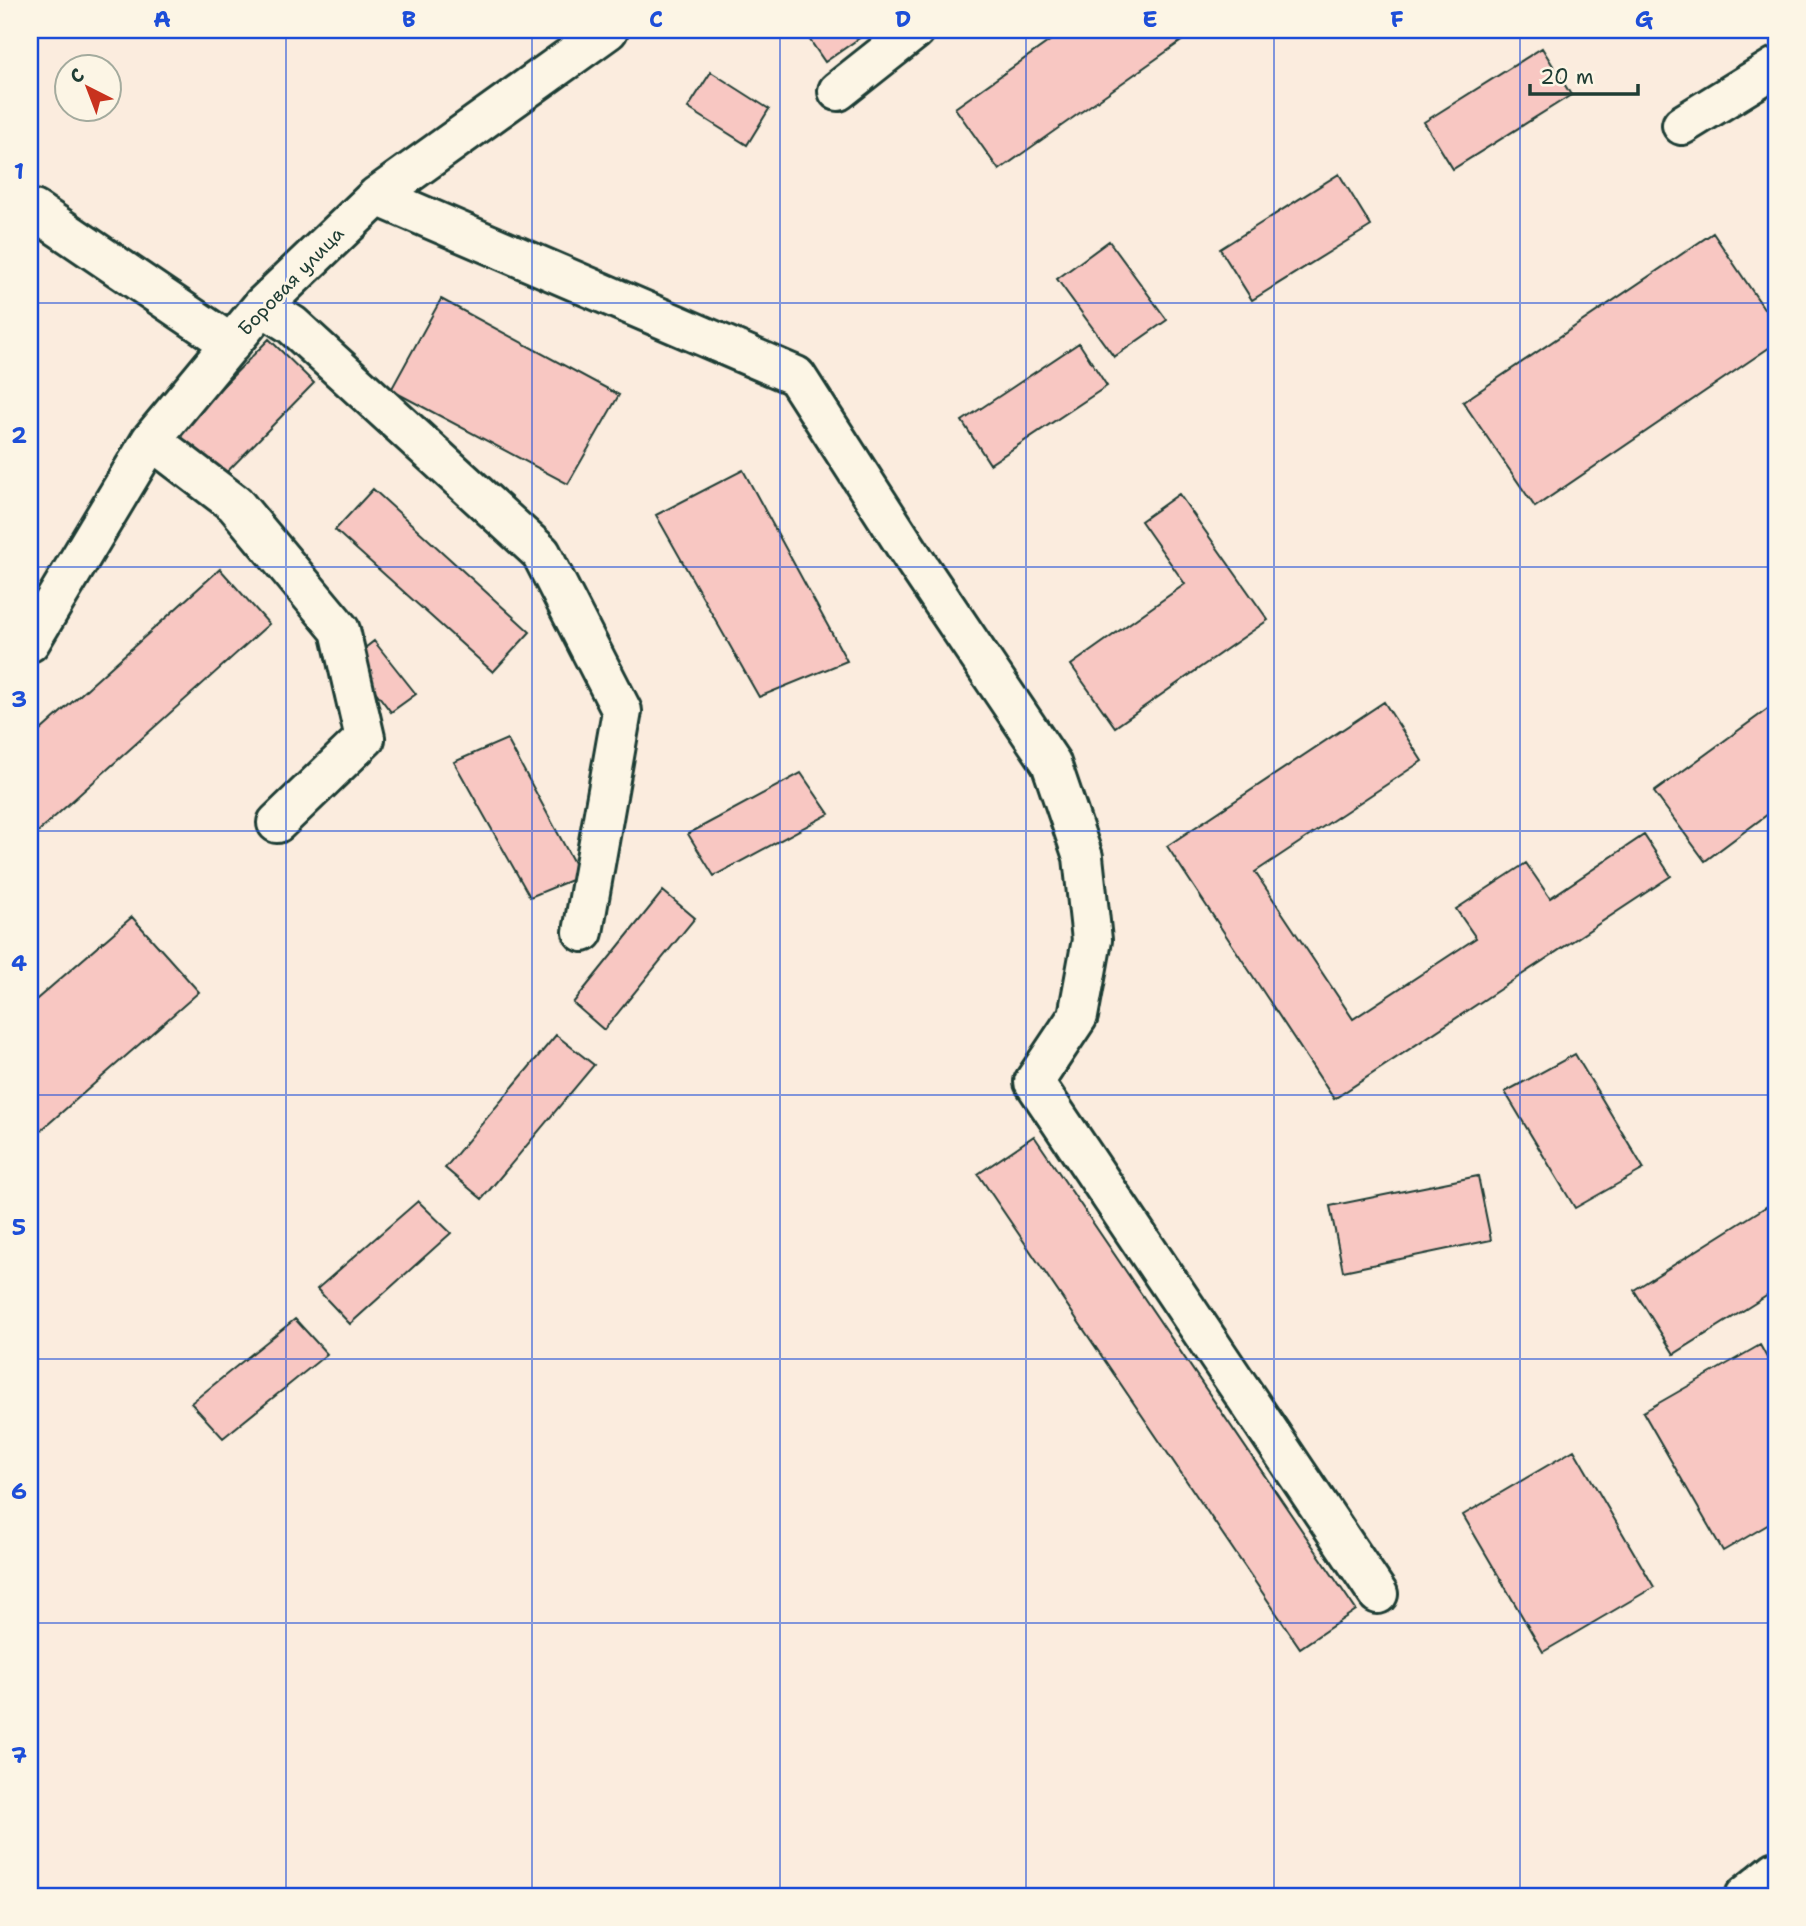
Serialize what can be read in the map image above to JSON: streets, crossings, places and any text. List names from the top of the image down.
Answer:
{
  "streets": {
    "street": ["Боровая улица"]
  },
  "scale_bar": "20 m",
  "north": "top left",
  "grid": {
    "columns": [
      "A",
      "B",
      "C",
      "D",
      "E",
      "F",
      "G"
    ],
    "rows": [
      "1",
      "2",
      "3",
      "4",
      "5",
      "6",
      "7"
    ]
  }
}
